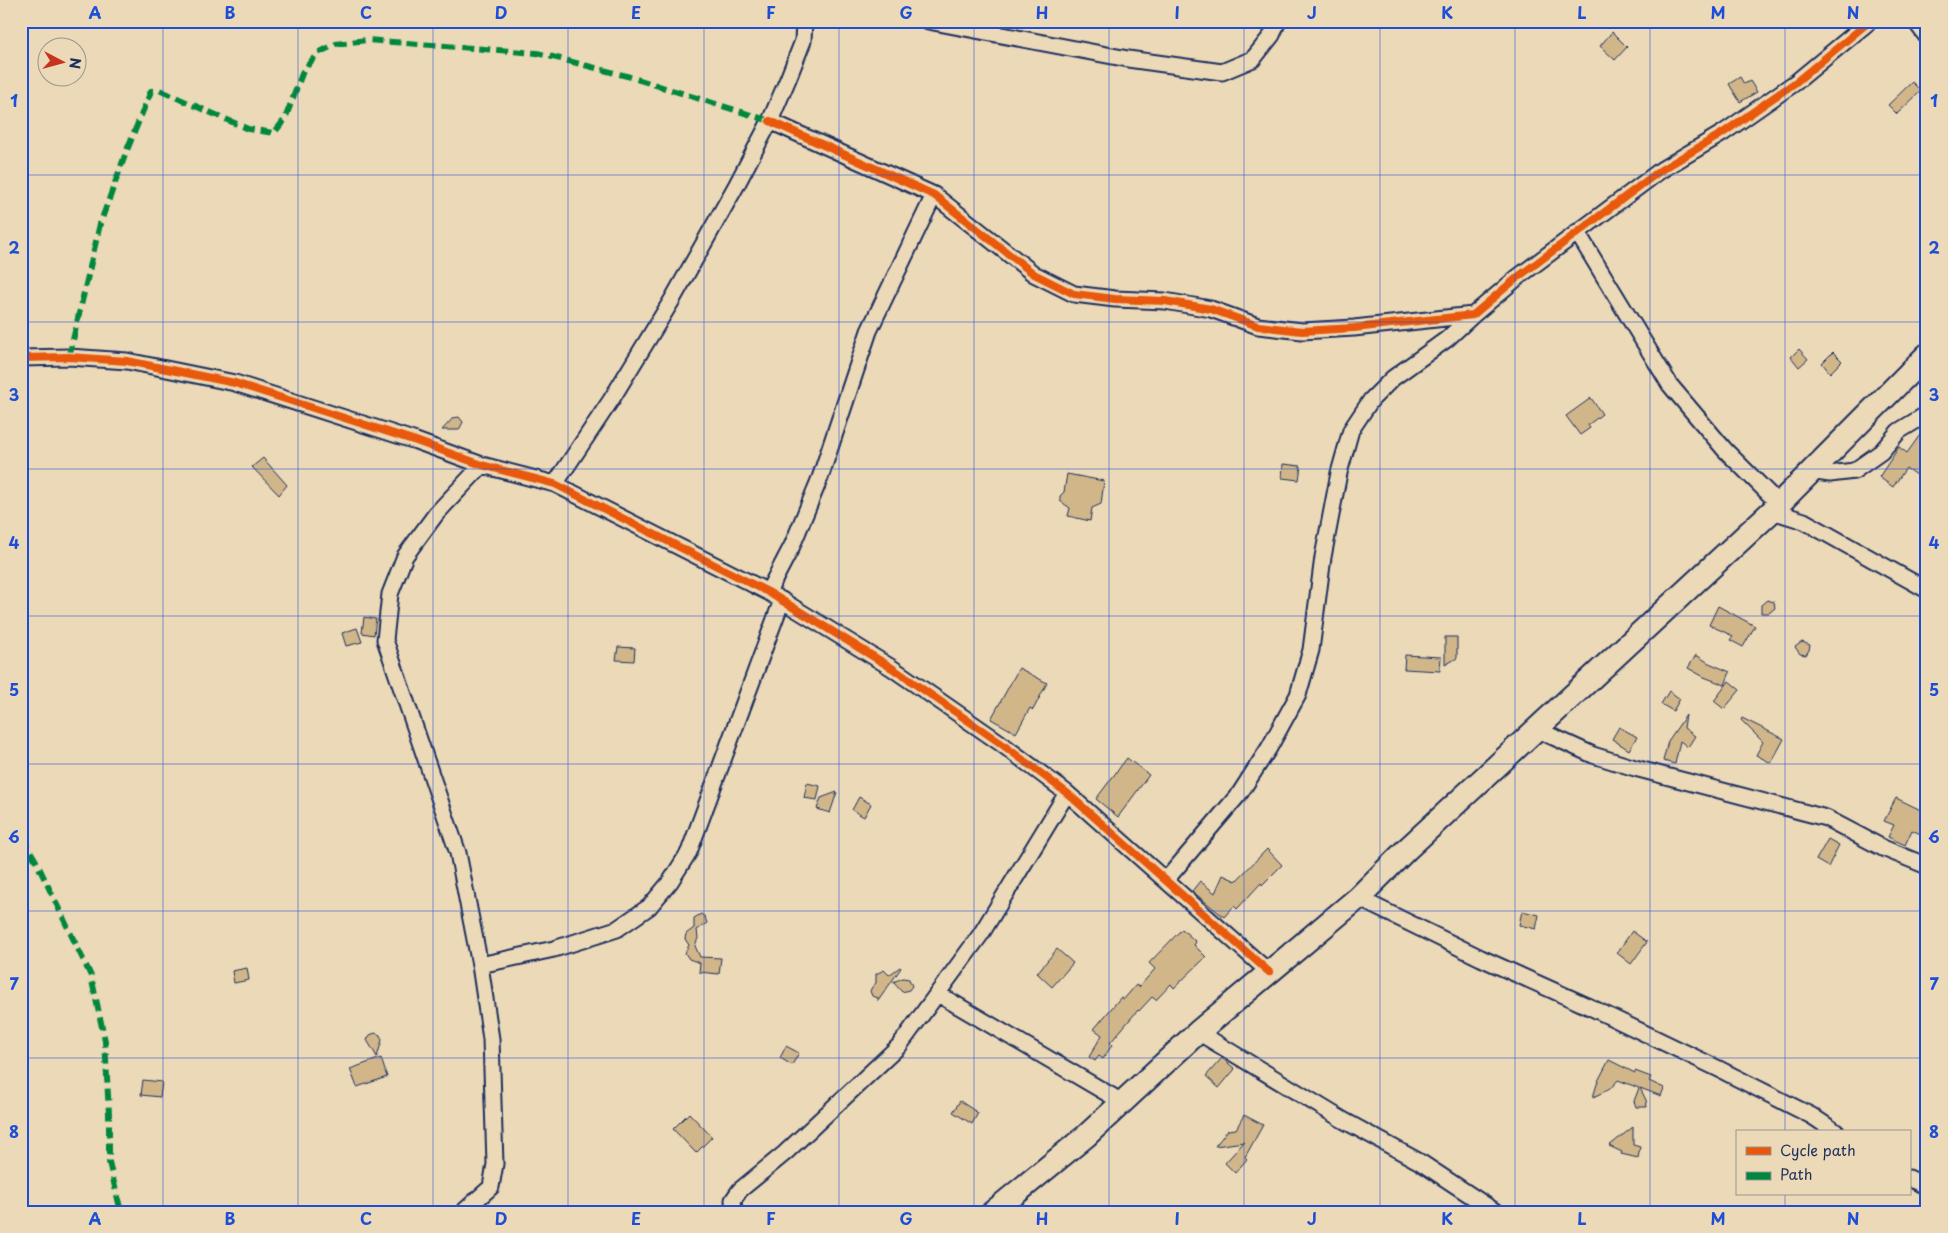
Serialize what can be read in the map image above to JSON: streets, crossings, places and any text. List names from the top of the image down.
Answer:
{
  "legend": ["Cycle path", "Path"],
  "north": "right",
  "grid": {
    "columns": [
      "A",
      "B",
      "C",
      "D",
      "E",
      "F",
      "G",
      "H",
      "I",
      "J",
      "K",
      "L",
      "M",
      "N"
    ],
    "rows": [
      "1",
      "2",
      "3",
      "4",
      "5",
      "6",
      "7",
      "8"
    ]
  }
}
